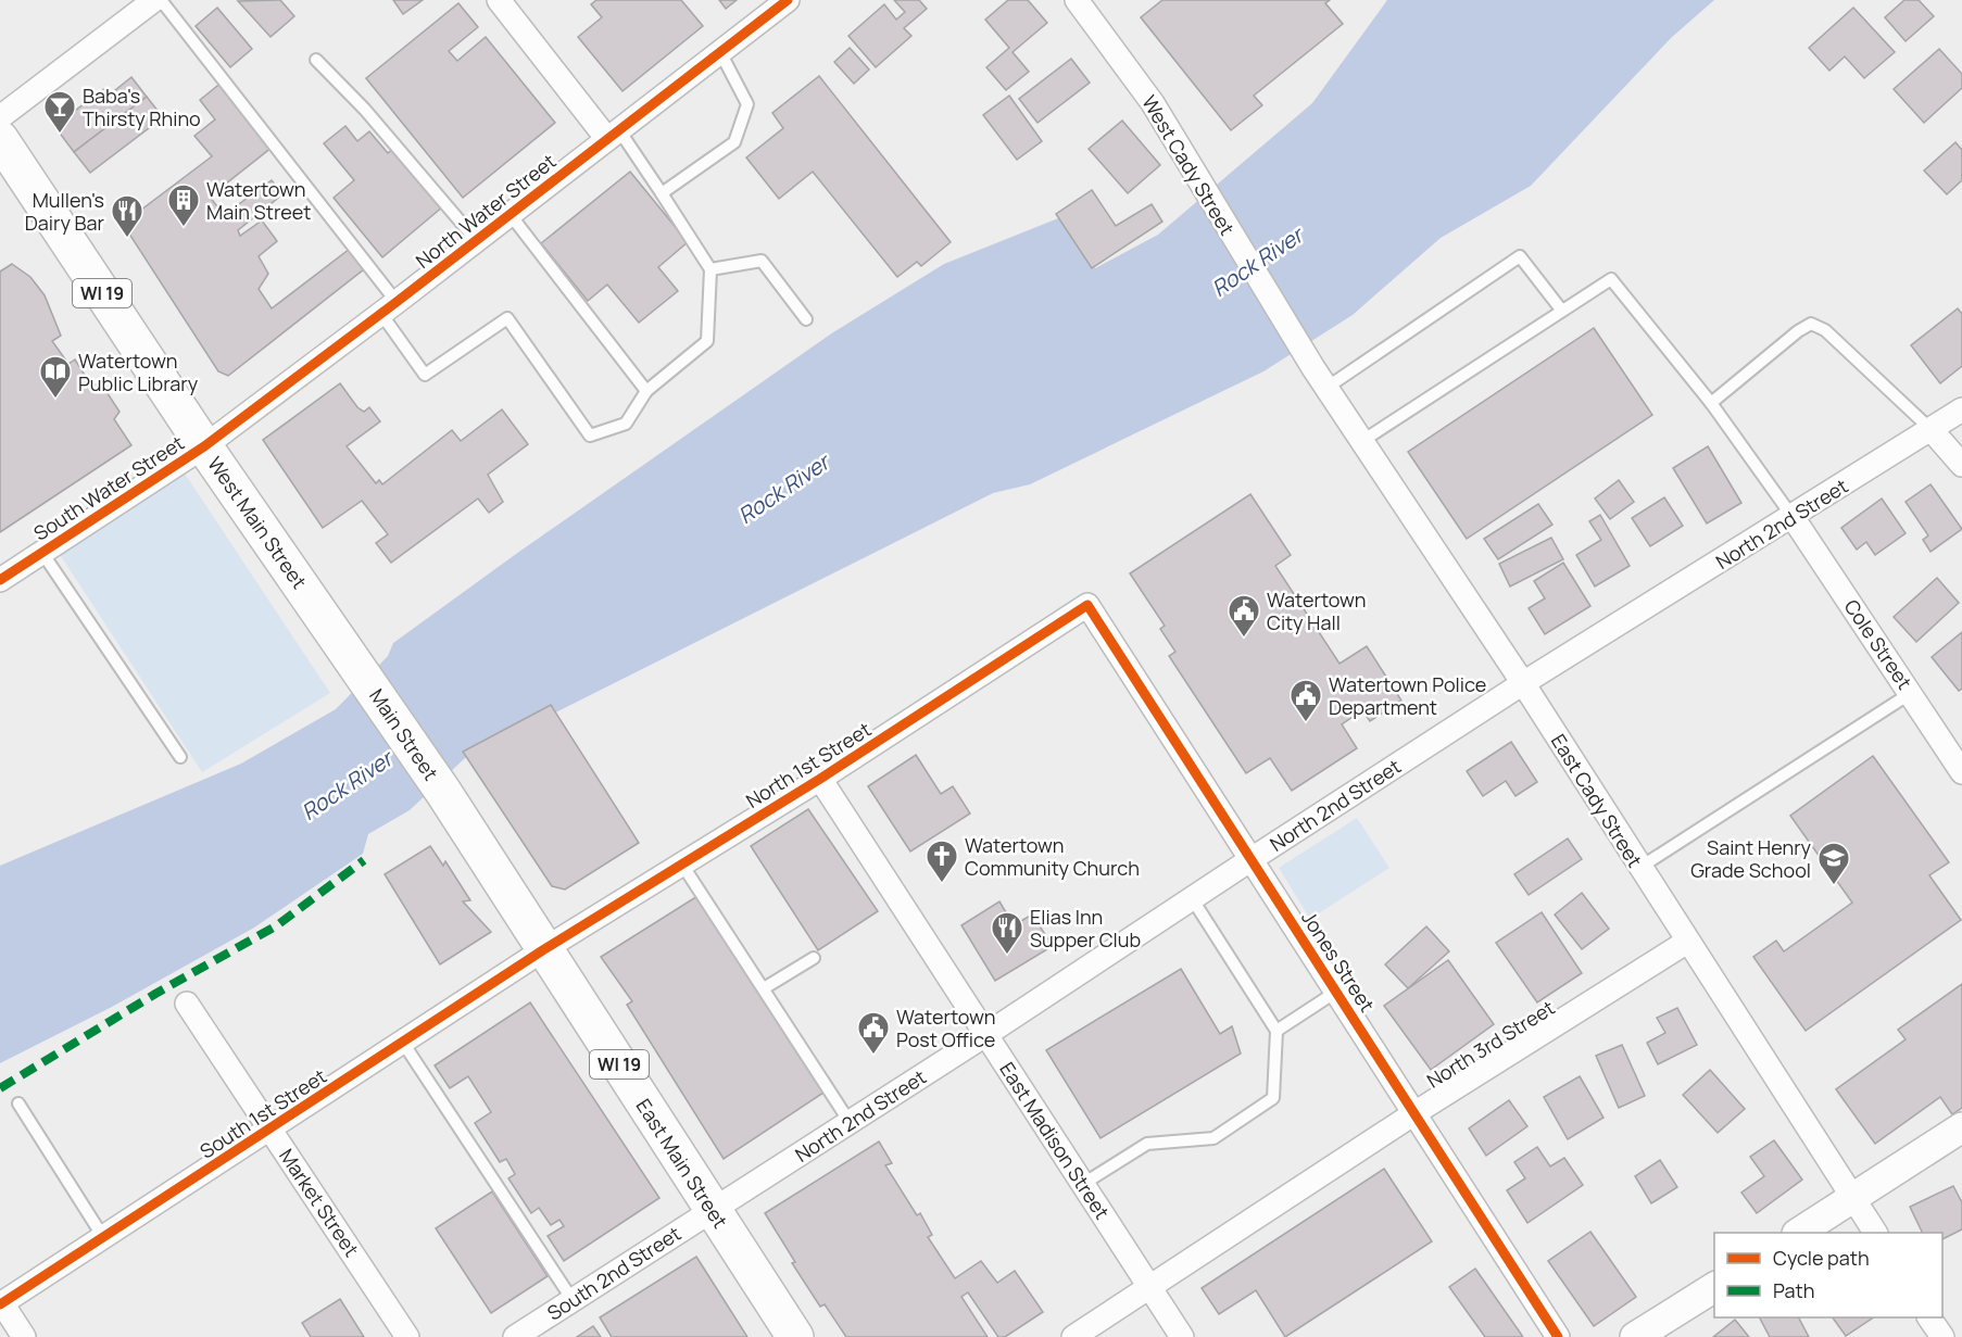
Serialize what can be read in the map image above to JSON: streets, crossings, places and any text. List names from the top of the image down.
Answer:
{
  "streets": {
    "main road": [
      "WI 19",
      "West Main Street",
      "Main Street",
      "East Main Street"
    ],
    "street": [
      "West Cady Street",
      "North Water Street",
      "South Water Street",
      "North 2nd Street",
      "Cole Street",
      "North 1st Street",
      "East Cady Street",
      "Jones Street",
      "North 3rd Street",
      "South 1st Street",
      "East Madison Street",
      "Market Street",
      "South 2nd Street"
    ]
  },
  "crossings": [
    ["West Cady Street", "East Cady Street"],
    ["North Water Street", "South Water Street"],
    ["North Water Street", "West Main Street"],
    ["South Water Street", "West Main Street"],
    ["West Main Street", "Main Street"],
    ["North 2nd Street", "Cole Street"],
    ["North 2nd Street", "East Cady Street"],
    ["North 2nd Street", "Jones Street"],
    ["North 2nd Street", "East Madison Street"],
    ["North 2nd Street", "East Main Street"],
    ["North 2nd Street", "South 2nd Street"],
    ["Main Street", "East Main Street"],
    ["North 1st Street", "Jones Street"],
    ["North 1st Street", "South 1st Street"],
    ["North 1st Street", "East Madison Street"],
    ["North 1st Street", "East Main Street"],
    ["East Cady Street", "North 3rd Street"],
    ["Jones Street", "North 3rd Street"],
    ["North 3rd Street", "East Madison Street"],
    ["South 1st Street", "East Main Street"],
    ["South 1st Street", "Market Street"],
    ["East Main Street", "South 2nd Street"]
  ],
  "water": ["Rock River"],
  "places": {
    "bar": ["Baba's Thirsty Rhino"],
    "building": ["Watertown Main Street"],
    "restaurant": ["Mullen's Dairy Bar", "Elias Inn Supper Club"],
    "library": ["Watertown Public Library"],
    "public building": ["Watertown City Hall", "Watertown Police Department", "Watertown Post Office"],
    "church": ["Watertown Community Church"],
    "school or university": ["Saint Henry Grade School"]
  },
  "legend": ["Cycle path", "Path"]
}
